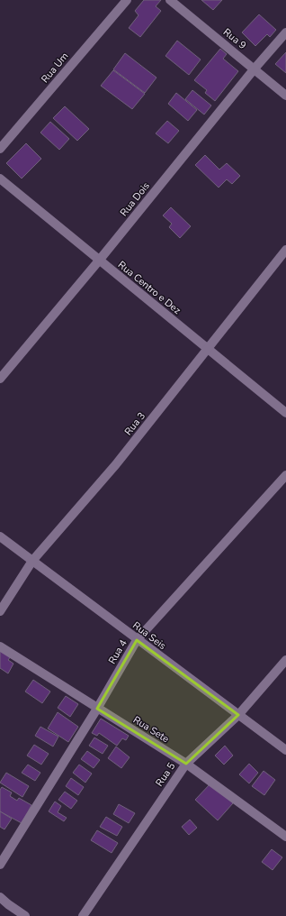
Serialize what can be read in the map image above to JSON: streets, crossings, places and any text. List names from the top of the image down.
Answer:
{
  "streets": {
    "street": [
      "Rua 9",
      "Rua Um",
      "Rua Dois",
      "Rua Centro e Dez",
      "Rua 3",
      "Rua Seis",
      "Rua 4",
      "Rua Sete",
      "Rua 5"
    ]
  },
  "crossings": [
    ["Rua 9", "Rua Dois"],
    ["Rua Dois", "Rua Centro e Dez"],
    ["Rua Centro e Dez", "Rua 3"],
    ["Rua 3", "Rua Seis"],
    ["Rua Seis", "Rua 4"],
    ["Rua Seis", "Rua 5"],
    ["Rua 4", "Rua Sete"],
    ["Rua Sete", "Rua 5"]
  ]
}
